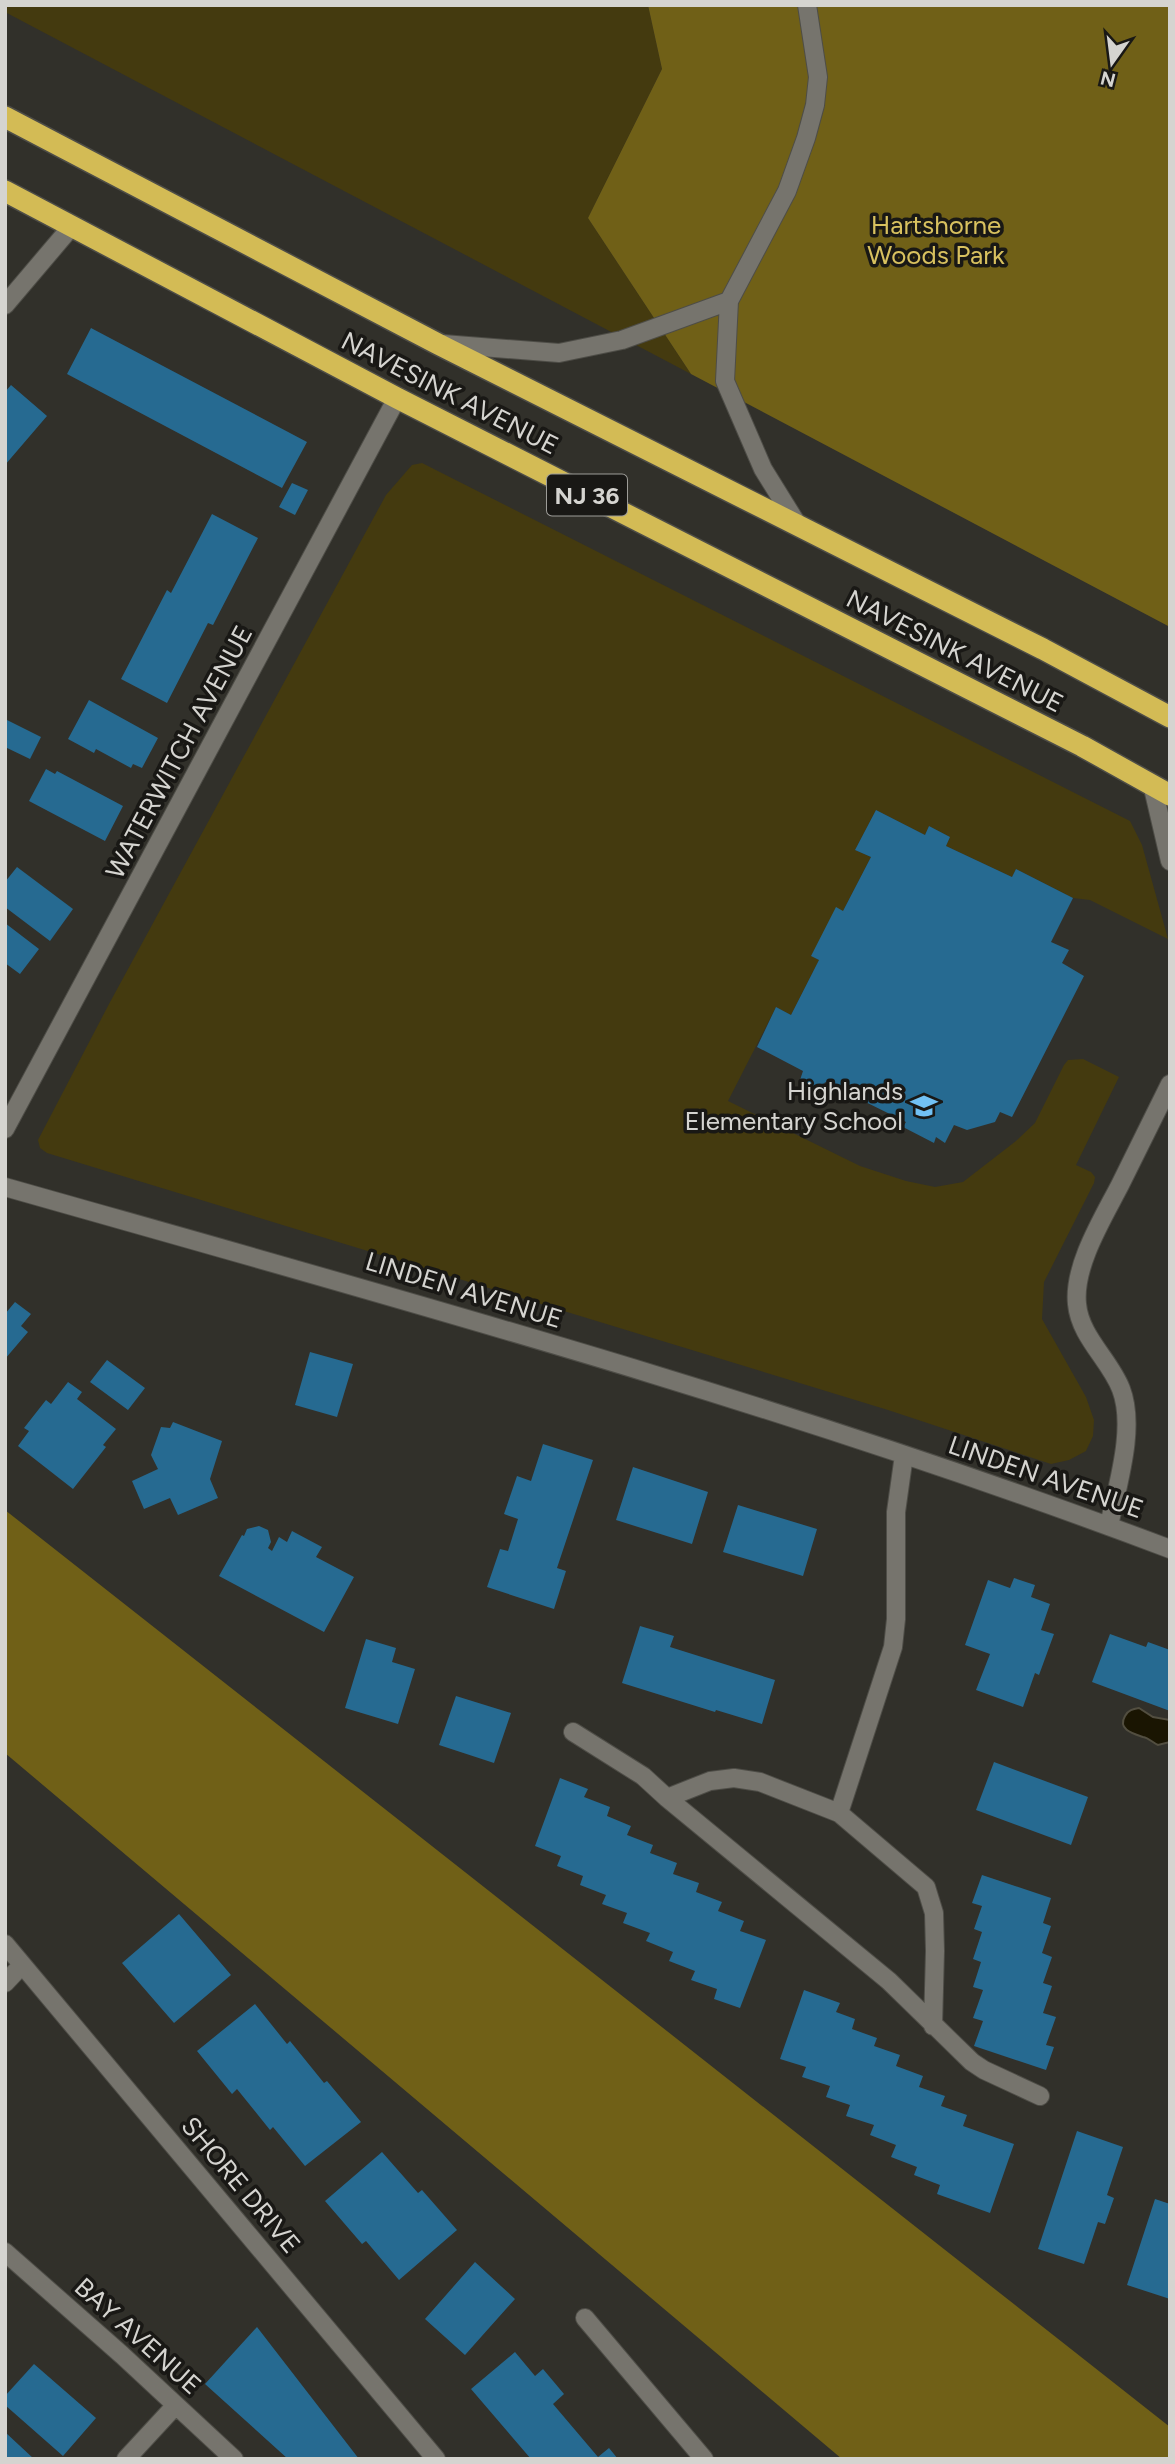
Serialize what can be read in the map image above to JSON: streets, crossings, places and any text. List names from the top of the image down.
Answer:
{
  "streets": {
    "highway": ["NAVESINK AVENUE", "NJ 36"],
    "street": [
      "WATERWITCH AVENUE",
      "LINDEN AVENUE",
      "SHORE DRIVE",
      "BAY AVENUE"
    ]
  },
  "crossings": [
    ["NAVESINK AVENUE", "WATERWITCH AVENUE"]
  ],
  "parks": ["Hartshorne Woods Park"],
  "places": {
    "school or university": ["Highlands Elementary School"]
  },
  "north": "bottom"
}
